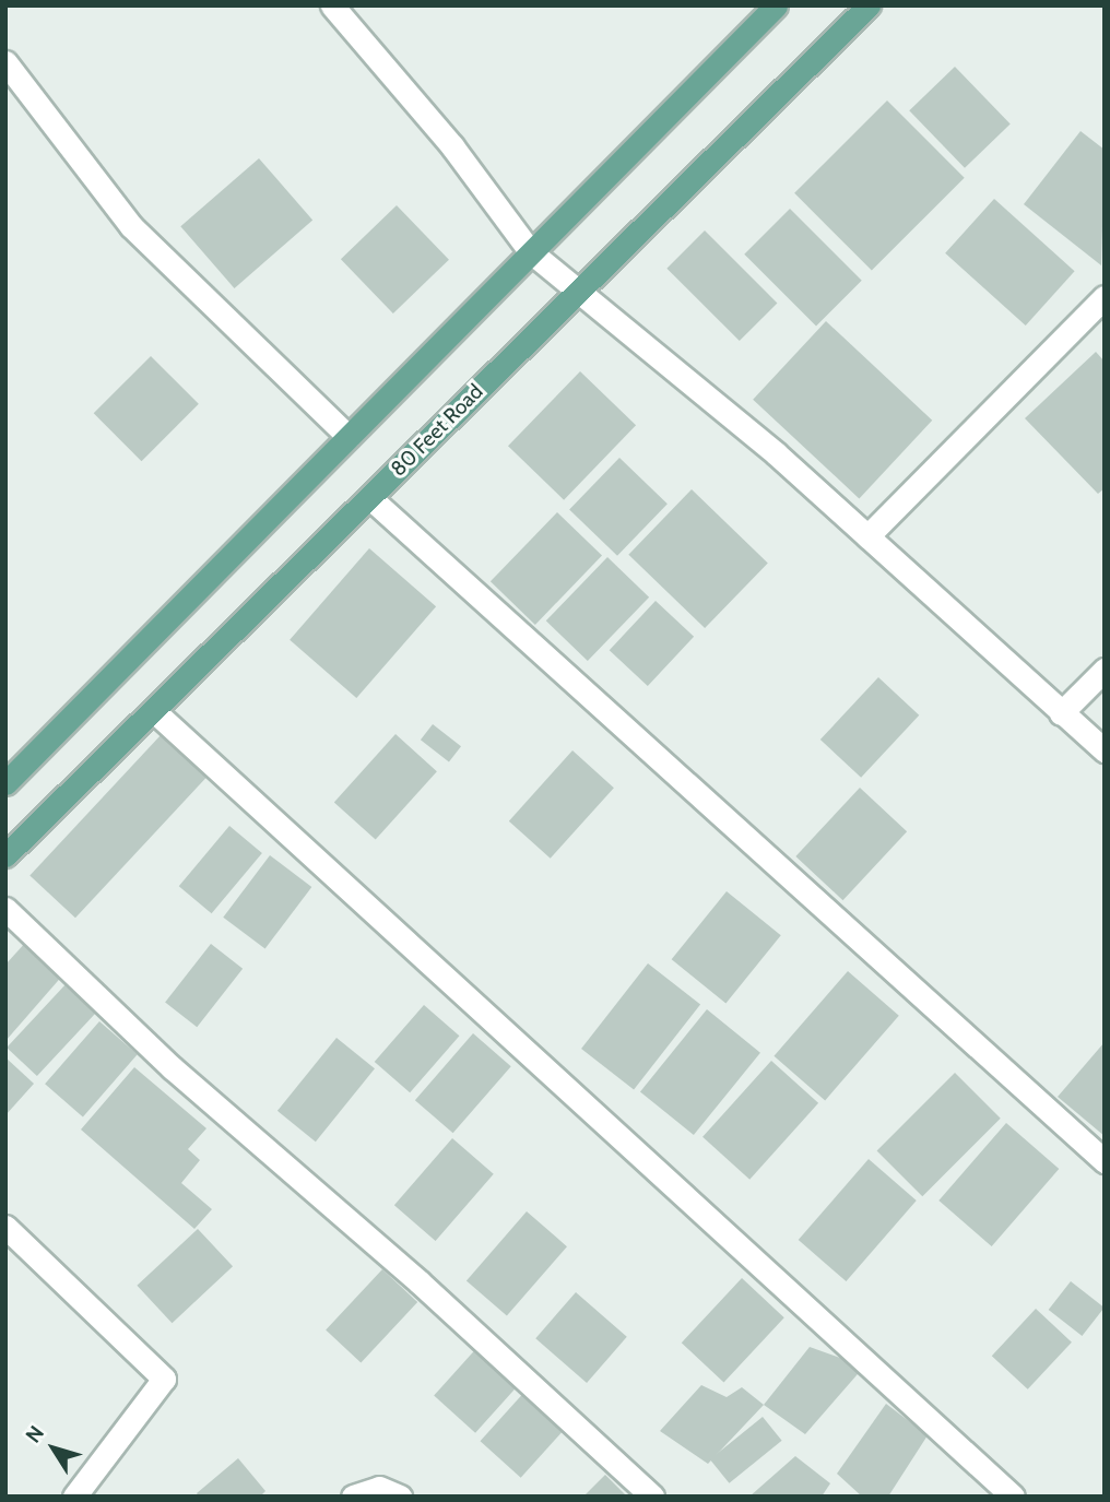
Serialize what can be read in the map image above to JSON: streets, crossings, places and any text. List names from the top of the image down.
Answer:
{
  "streets": {
    "main road": ["80 Feet Road"]
  },
  "north": "top left"
}
